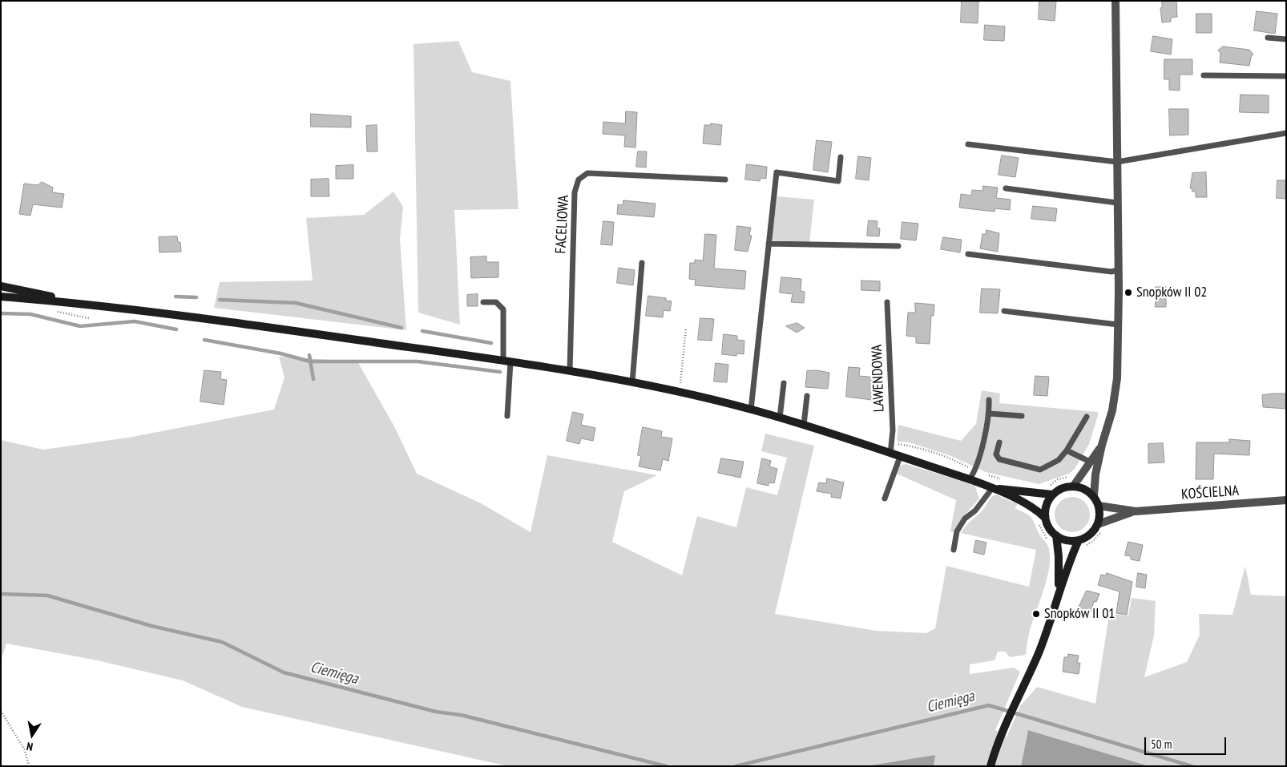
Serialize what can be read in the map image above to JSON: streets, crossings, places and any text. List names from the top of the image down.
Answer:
{
  "streets": {
    "street": ["KOŚCIELNA"],
    "lane": ["FACELIOWA", "LAWENDOWA"]
  },
  "water": ["Ciemięga"],
  "places": ["Snopków II 02", "Snopków II 01"],
  "scale_bar": "50 m",
  "north": "bottom"
}
